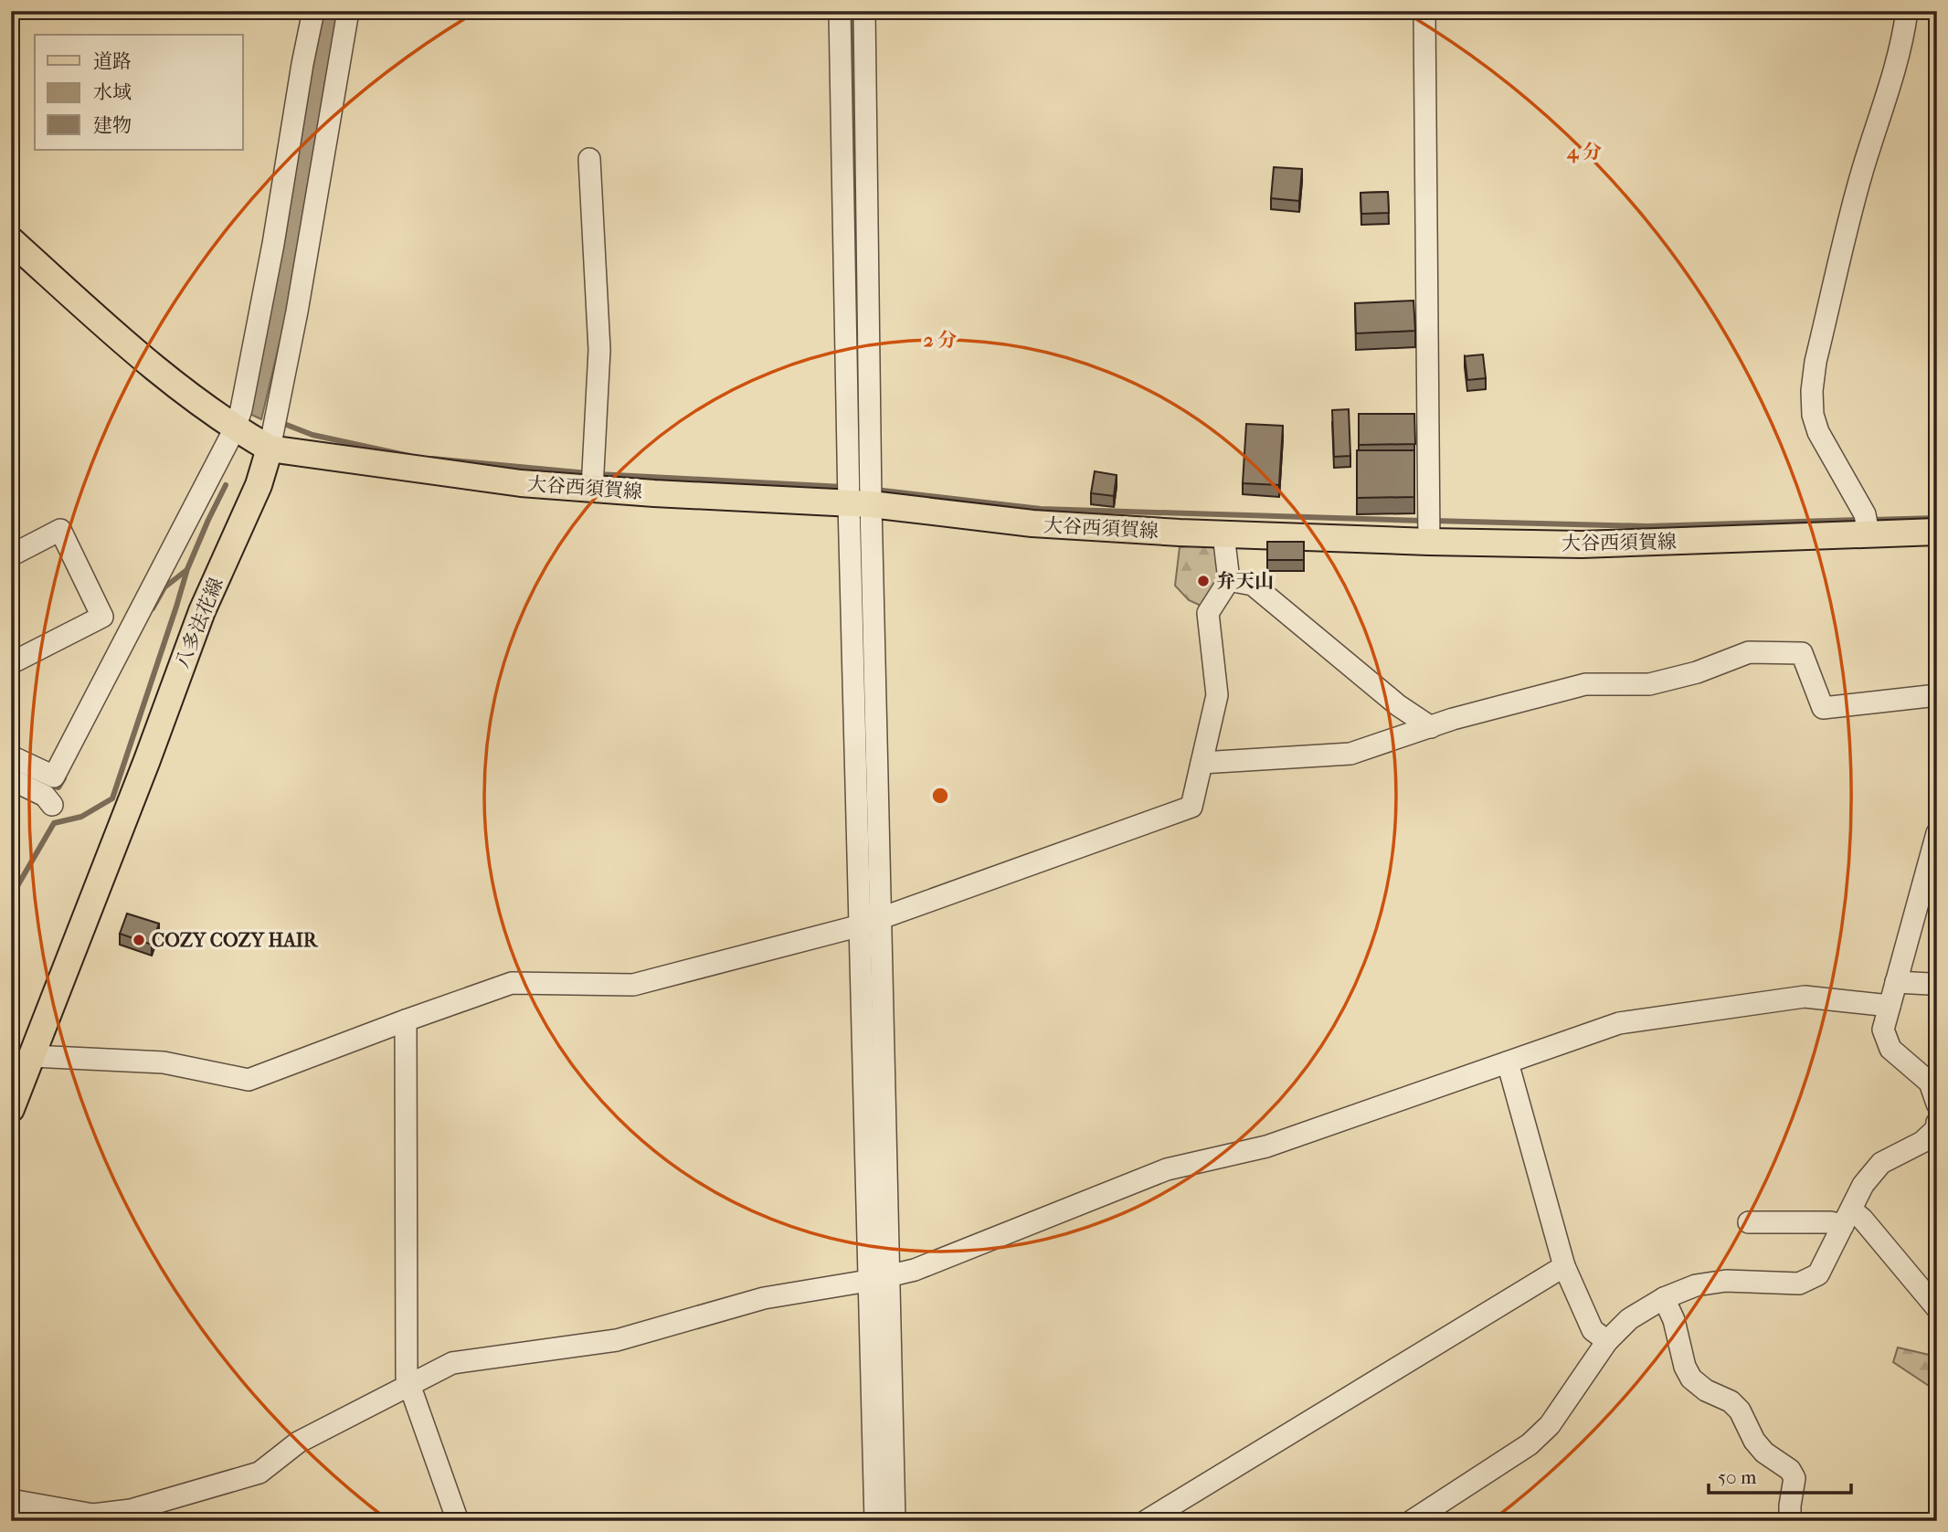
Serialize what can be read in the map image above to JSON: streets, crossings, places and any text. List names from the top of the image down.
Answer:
{
  "streets": {
    "main road": ["大谷西須賀線", "八多法花線"]
  },
  "crossings": [
    ["大谷西須賀線", "八多法花線"]
  ],
  "places": ["弁天山", "COZY COZY HAIR"],
  "legend": ["道路", "水域", "建物"],
  "scale_bar": "50 m",
  "rings": ["4 分", "2 分"]
}
